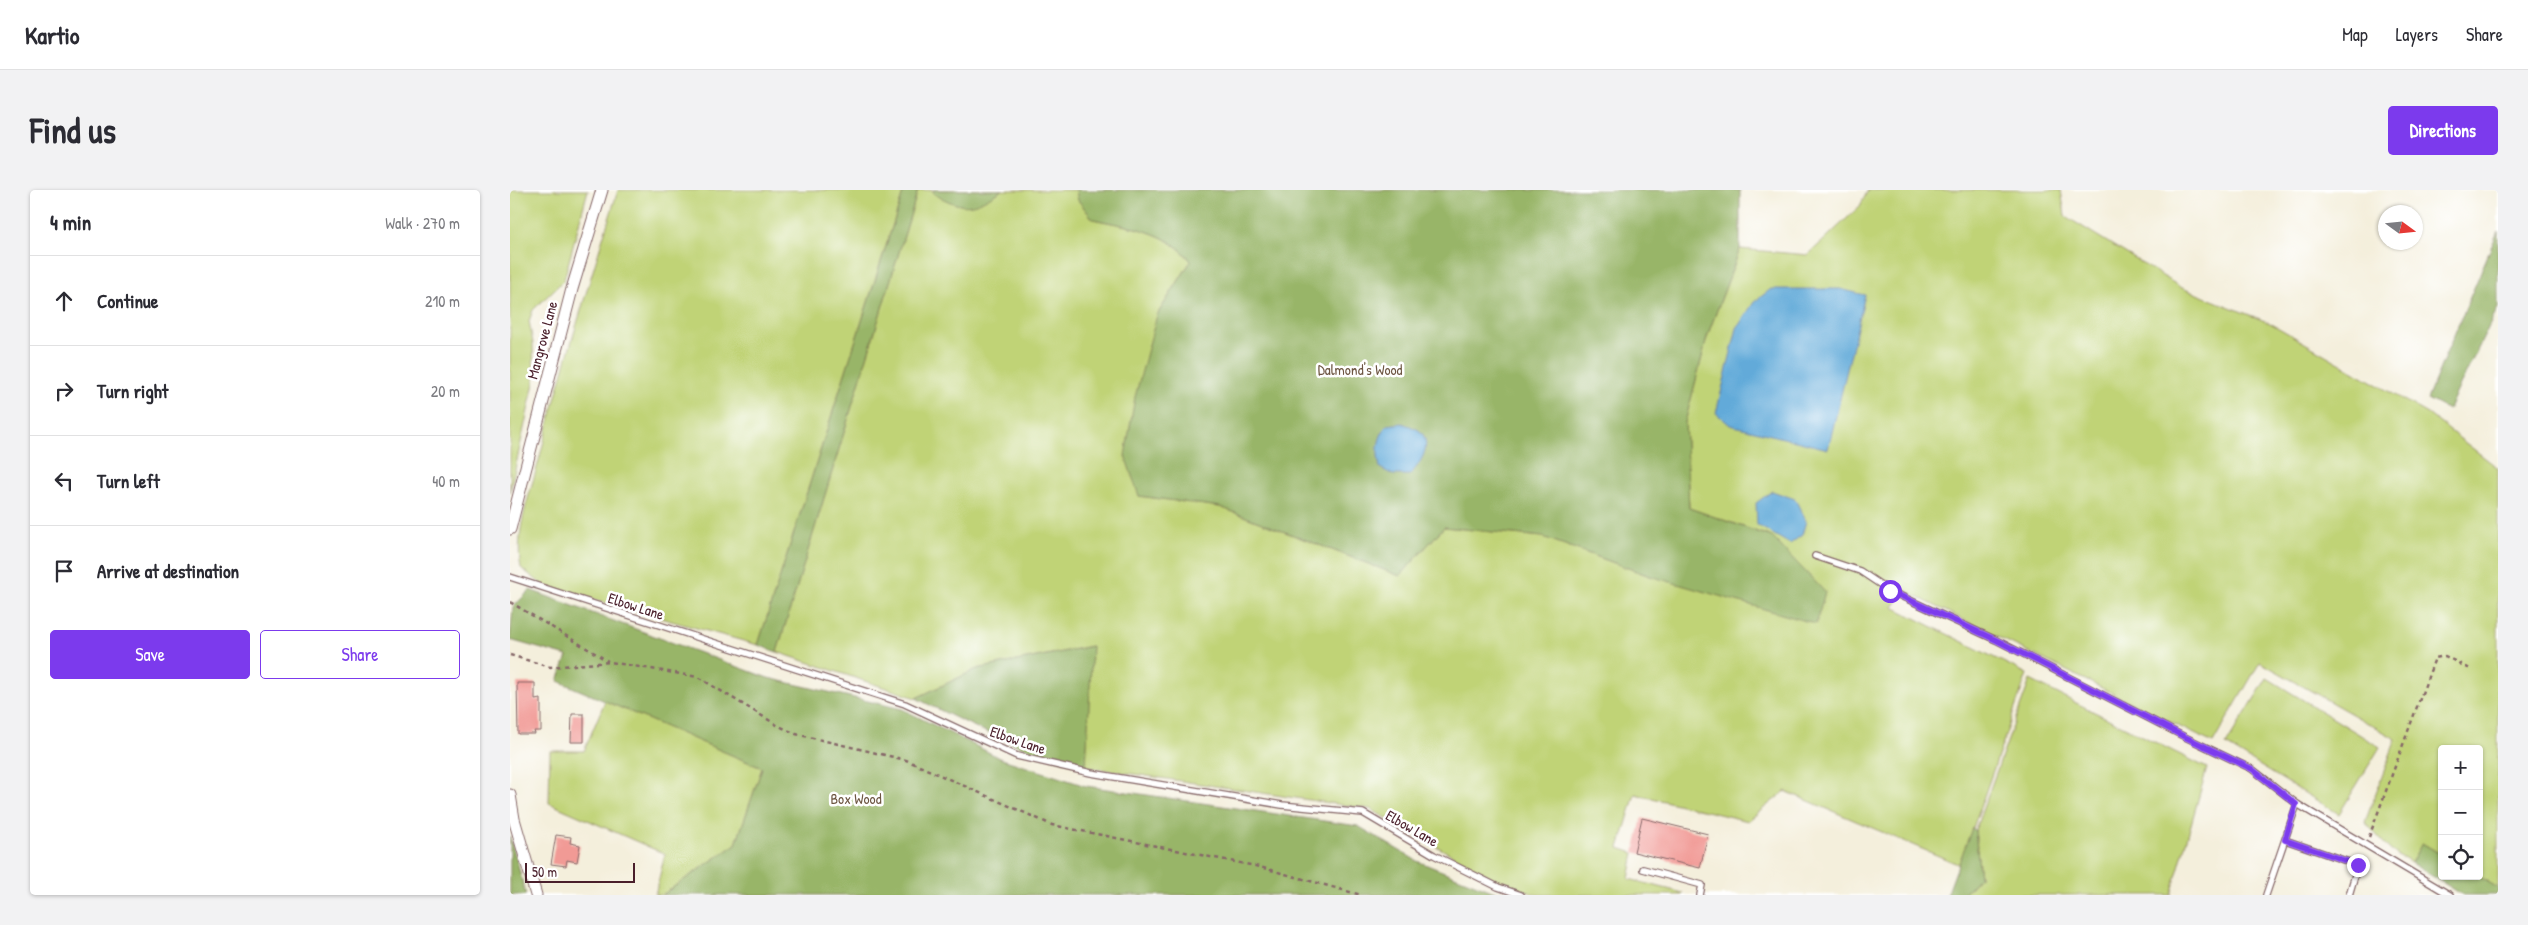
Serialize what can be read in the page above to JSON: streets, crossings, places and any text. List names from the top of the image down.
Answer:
{
  "streets": {
    "street": ["Mangrove Lane"],
    "lane": ["Elbow Lane"]
  },
  "parks": ["Dalmond's Wood", "Box Wood"],
  "scale_bar": "50 m",
  "north": "right",
  "page": {
    "header": "Kartio",
    "nav": ["Map", "Layers", "Share"],
    "buttons": [
      "Directions",
      ["Save", "Share"]
    ],
    "title": "Find us",
    "heading": ["4 min", "Walk · 270 m"],
    "list": [
      ["Continue", "210 m"],
      ["Turn right", "20 m"],
      ["Turn left", "40 m"],
      "Arrive at destination"
    ],
    "map_buttons": ["+", "−"],
    "scale": "50 m"
  }
}
